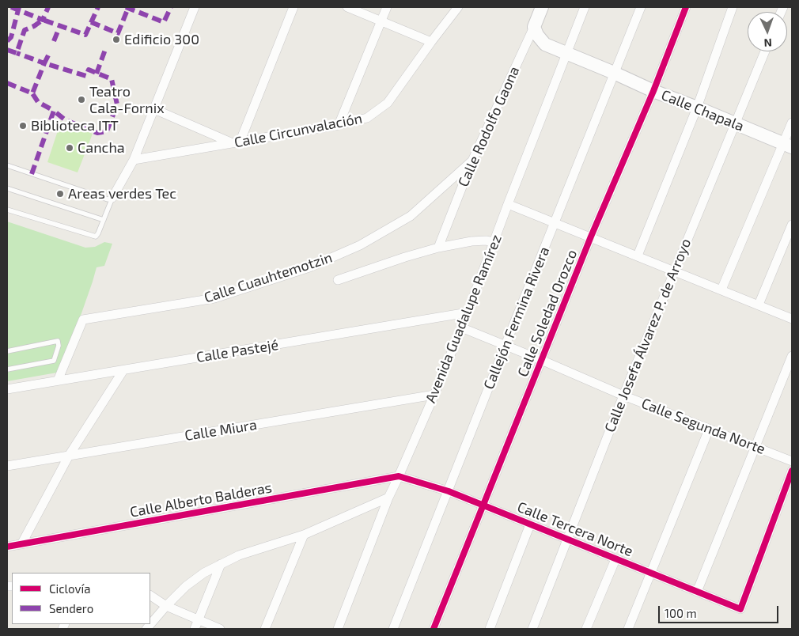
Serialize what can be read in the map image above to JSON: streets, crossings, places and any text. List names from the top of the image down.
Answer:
{
  "streets": {
    "street": [
      "Calle Chapala",
      "Calle Rodolfo Gaona",
      "Calle Circunvalación",
      "Calle Cuauhtemotzin",
      "Calle Soledad Orozco",
      "Callejón Fermina Rivera",
      "Avenida Guadalupe Ramírez",
      "Calle Josefa Álvarez P. de Arroyo",
      "Calle Pastejé",
      "Calle Segunda Norte",
      "Calle Miura",
      "Calle Alberto Balderas",
      "Calle Tercera Norte"
    ]
  },
  "crossings": [
    ["Calle Chapala", "Calle Rodolfo Gaona"],
    ["Calle Chapala", "Calle Soledad Orozco"],
    ["Calle Chapala", "Callejón Fermina Rivera"],
    ["Calle Chapala", "Avenida Guadalupe Ramírez"],
    ["Calle Chapala", "Calle Josefa Álvarez P. de Arroyo"],
    ["Calle Rodolfo Gaona", "Calle Cuauhtemotzin"],
    ["Calle Cuauhtemotzin", "Calle Pastejé"],
    ["Calle Soledad Orozco", "Calle Segunda Norte"],
    ["Calle Soledad Orozco", "Calle Tercera Norte"],
    ["Callejón Fermina Rivera", "Calle Segunda Norte"],
    ["Callejón Fermina Rivera", "Calle Tercera Norte"],
    ["Avenida Guadalupe Ramírez", "Calle Pastejé"],
    ["Avenida Guadalupe Ramírez", "Calle Segunda Norte"],
    ["Avenida Guadalupe Ramírez", "Calle Miura"],
    ["Avenida Guadalupe Ramírez", "Calle Alberto Balderas"],
    ["Avenida Guadalupe Ramírez", "Calle Tercera Norte"],
    ["Calle Josefa Álvarez P. de Arroyo", "Calle Segunda Norte"],
    ["Calle Josefa Álvarez P. de Arroyo", "Calle Tercera Norte"],
    ["Calle Alberto Balderas", "Calle Tercera Norte"]
  ],
  "places": [
    "Edificio 300",
    "Teatro Cala-Fornix",
    "Biblioteca ITT",
    "Cancha",
    "Areas verdes Tec"
  ],
  "legend": ["Ciclovía", "Sendero"],
  "scale_bar": "100 m",
  "north": "bottom"
}
